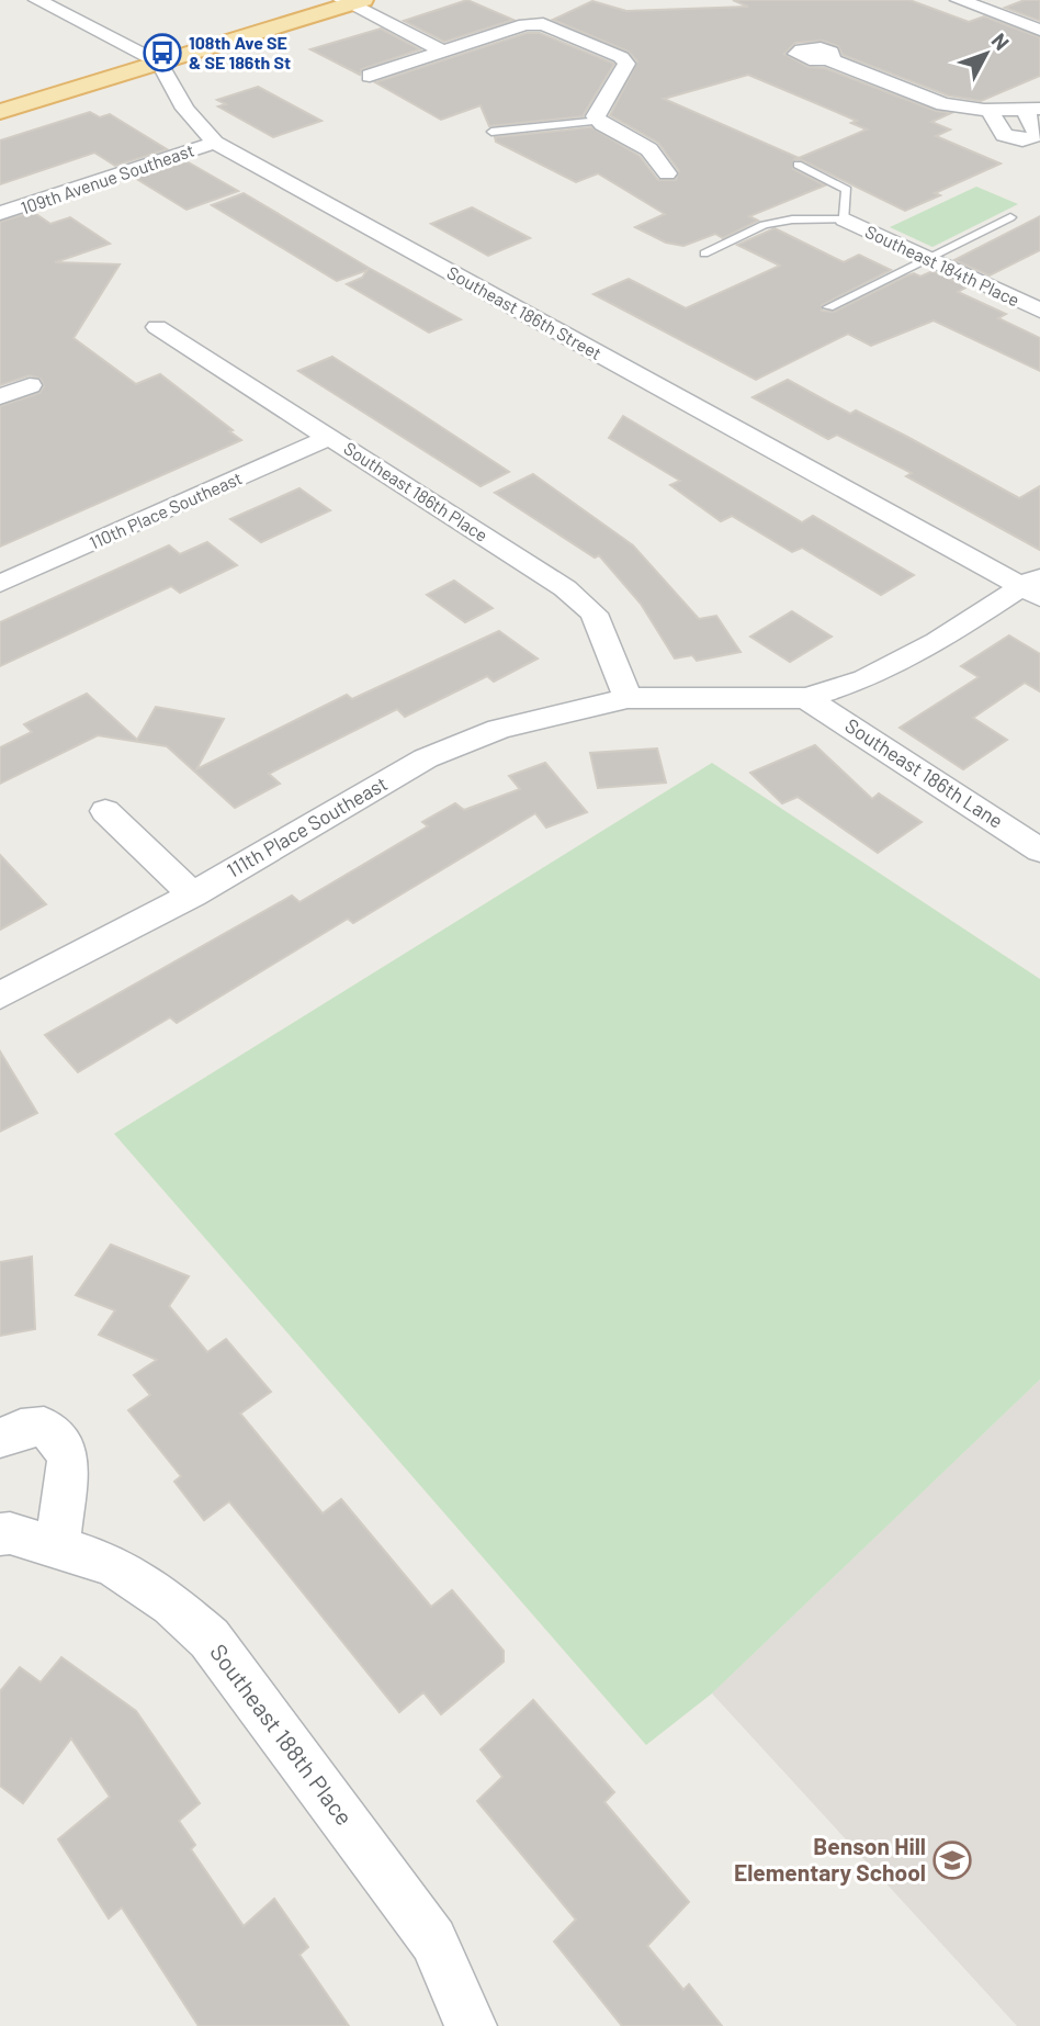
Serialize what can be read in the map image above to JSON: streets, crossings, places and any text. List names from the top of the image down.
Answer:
{
  "streets": {
    "street": [
      "109th Avenue Southeast",
      "Southeast 184th Place",
      "Southeast 186th Street",
      "Southeast 186th Place",
      "110th Place Southeast",
      "Southeast 186th Lane",
      "111th Place Southeast",
      "Southeast 188th Place"
    ]
  },
  "crossings": [
    ["109th Avenue Southeast", "Southeast 186th Street"],
    ["Southeast 186th Street", "111th Place Southeast"],
    ["Southeast 186th Place", "110th Place Southeast"],
    ["Southeast 186th Place", "111th Place Southeast"],
    ["Southeast 186th Lane", "111th Place Southeast"]
  ],
  "places": {
    "bus stop": ["108th Ave SE & SE 186th St"],
    "school or university": ["Benson Hill Elementary School"]
  },
  "north": "top right"
}
